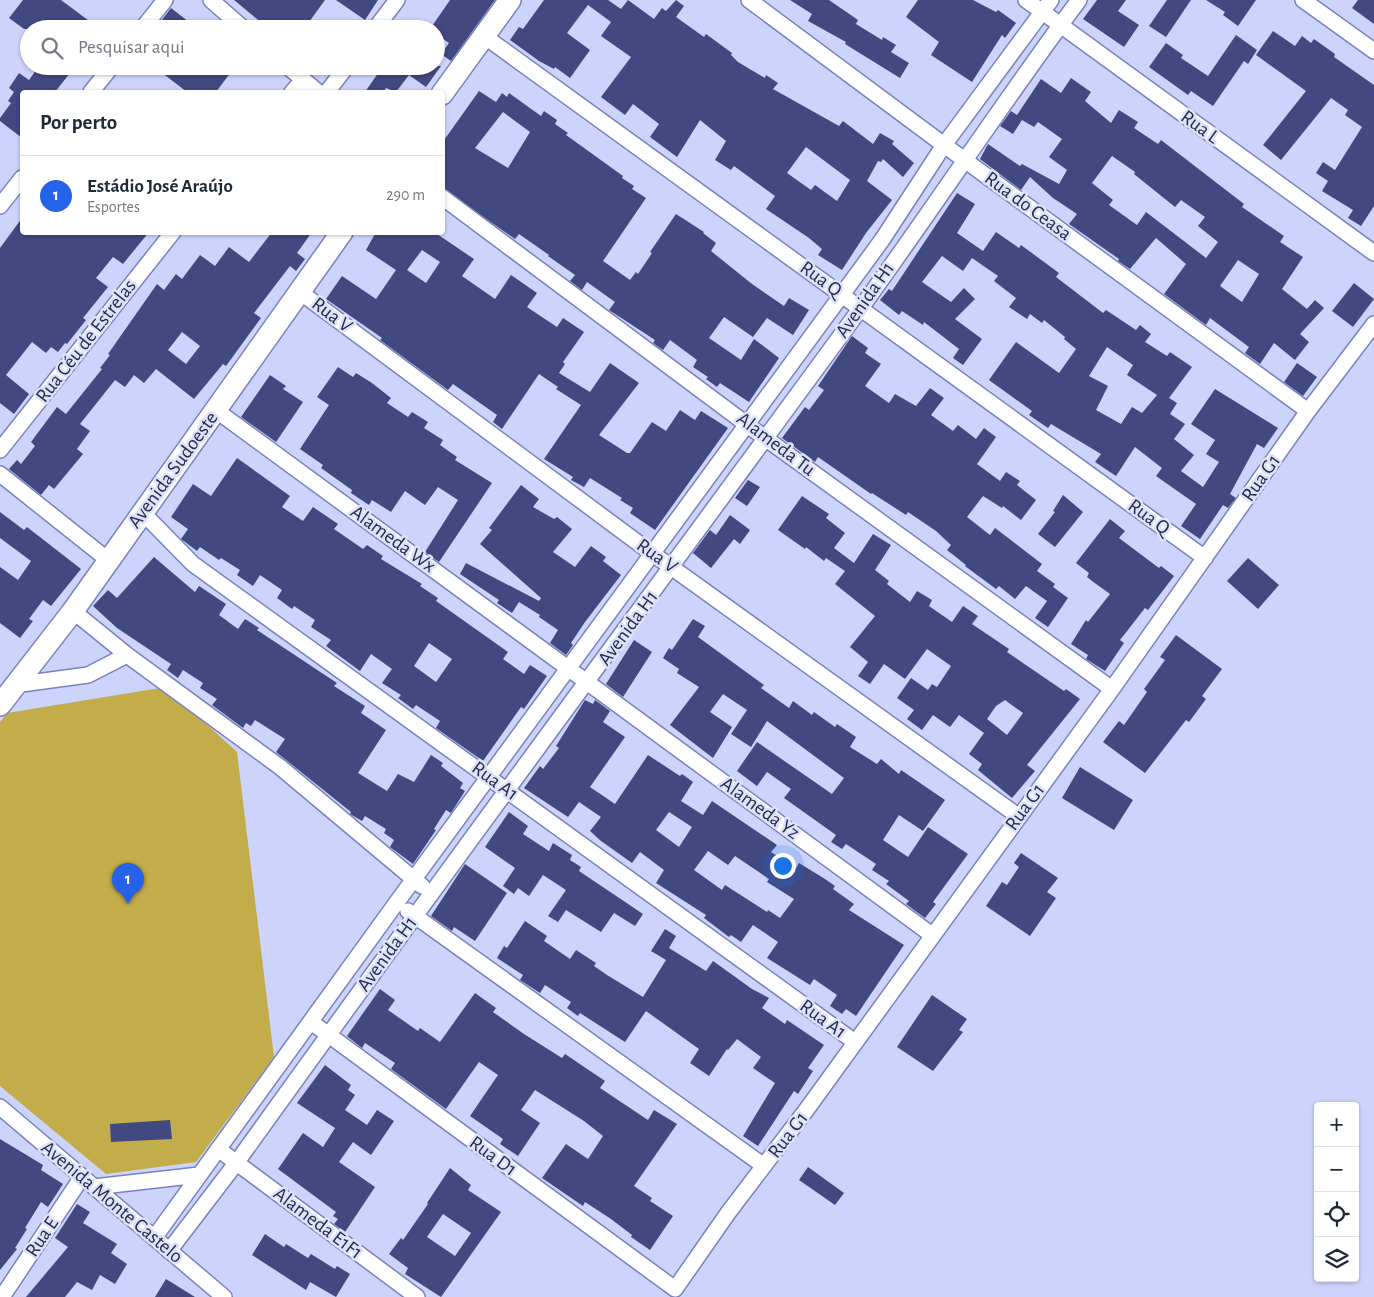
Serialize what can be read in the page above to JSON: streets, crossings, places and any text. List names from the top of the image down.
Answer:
{
  "streets": {
    "street": [
      "Rua L",
      "Rua do Ceasa",
      "Rua Q",
      "Avenida H1",
      "Rua V",
      "Rua Céu de Estrelas",
      "Alameda Tu",
      "Avenida Sudoeste",
      "Rua G1",
      "Alameda Wx",
      "Rua A1",
      "Alameda Yz",
      "Rua D1",
      "Avenida Monte Castelo",
      "Alameda E1F1",
      "Rua E"
    ]
  },
  "crossings": [
    ["Rua L", "Avenida H1"],
    ["Rua do Ceasa", "Avenida H1"],
    ["Rua do Ceasa", "Rua G1"],
    ["Rua Q", "Avenida H1"],
    ["Rua Q", "Rua G1"],
    ["Avenida H1", "Rua V"],
    ["Avenida H1", "Alameda Tu"],
    ["Avenida H1", "Alameda Wx"],
    ["Avenida H1", "Rua A1"],
    ["Avenida H1", "Alameda Yz"],
    ["Avenida H1", "Rua D1"],
    ["Avenida H1", "Avenida Monte Castelo"],
    ["Avenida H1", "Alameda E1F1"],
    ["Rua V", "Avenida Sudoeste"],
    ["Rua V", "Rua G1"],
    ["Alameda Tu", "Rua G1"],
    ["Avenida Sudoeste", "Alameda Wx"],
    ["Avenida Sudoeste", "Rua A1"],
    ["Rua G1", "Rua A1"],
    ["Rua G1", "Alameda Yz"],
    ["Rua G1", "Rua D1"],
    ["Alameda Wx", "Alameda Yz"],
    ["Avenida Monte Castelo", "Rua E"]
  ],
  "page": {
    "search": "Pesquisar aqui",
    "heading": "Por perto",
    "list": [
      {
        "mark": "1",
        "name": "Estádio José Araújo",
        "note": "Esportes",
        "value": "290 m"
      }
    ],
    "pins": "1",
    "map_buttons": ["+", "−"]
  }
}
